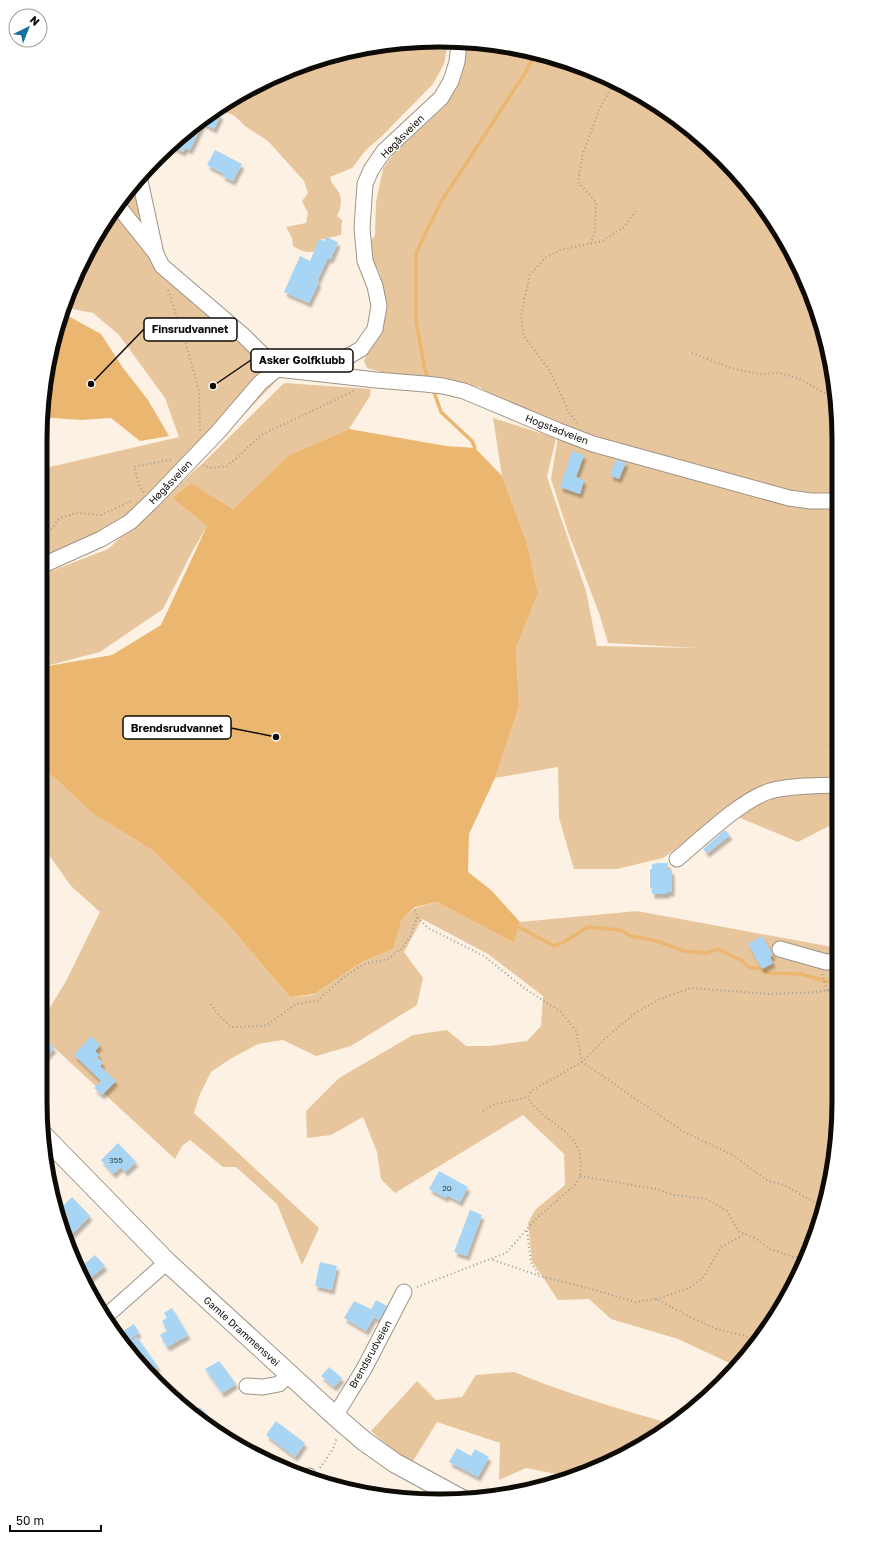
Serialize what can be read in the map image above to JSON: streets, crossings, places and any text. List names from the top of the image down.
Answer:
{
  "streets": {
    "main road": ["Gamle Drammensvei"],
    "street": ["Høgåsveien", "Hogstadveien", "Brendsrudveien"]
  },
  "crossings": [
    ["Høgåsveien", "Hogstadveien"],
    ["Gamle Drammensvei", "Brendsrudveien"]
  ],
  "places": ["Finsrudvannet", "Asker Golfklubb", "Brendsrudvannet"],
  "house_numbers": ["355", "20"],
  "scale_bar": "50 m",
  "north": "top right"
}
